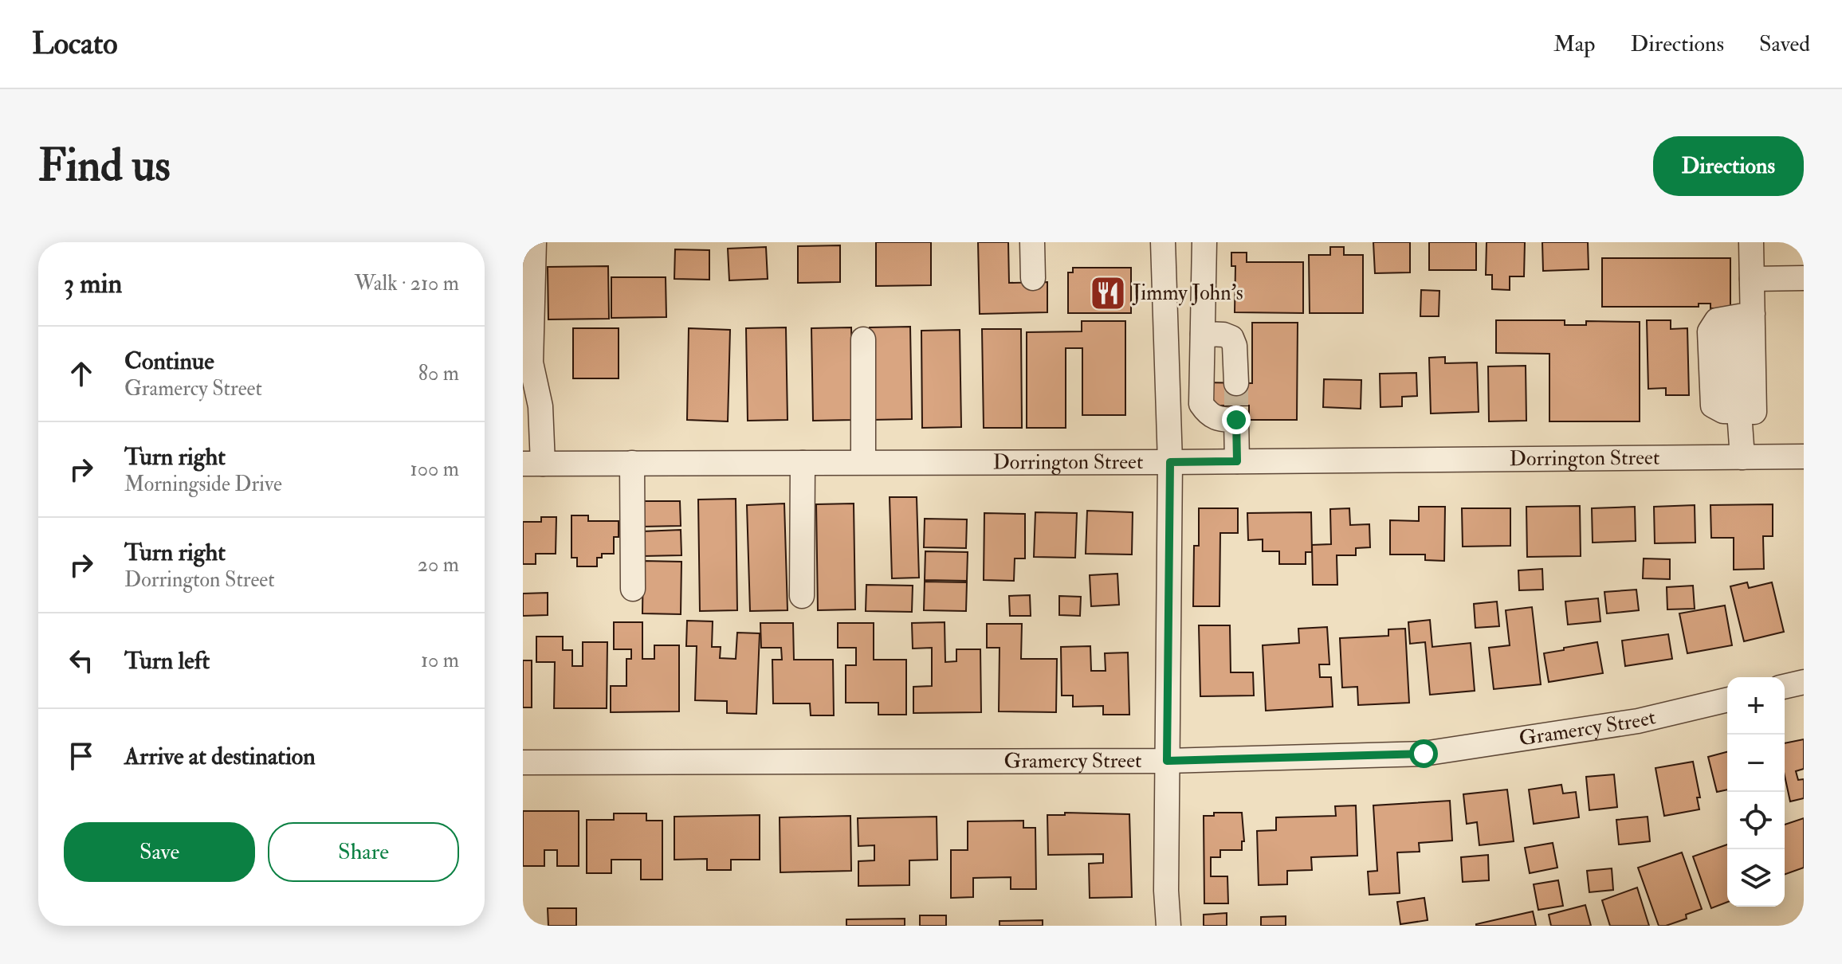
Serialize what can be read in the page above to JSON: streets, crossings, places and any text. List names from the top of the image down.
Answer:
{
  "streets": {
    "street": ["Dorrington Street", "Gramercy Street"]
  },
  "places": {
    "restaurant": ["Jimmy John's"]
  },
  "page": {
    "header": "Locato",
    "nav": ["Map", "Directions", "Saved"],
    "buttons": [
      "Directions",
      ["Save", "Share"]
    ],
    "title": "Find us",
    "heading": ["3 min", "Walk · 210 m"],
    "list": [
      ["Continue", "Gramercy Street", "80 m"],
      ["Turn right", "Morningside Drive", "100 m"],
      ["Turn right", "Dorrington Street", "20 m"],
      ["Turn left", "10 m"],
      "Arrive at destination"
    ],
    "map_buttons": ["+", "−"]
  }
}
